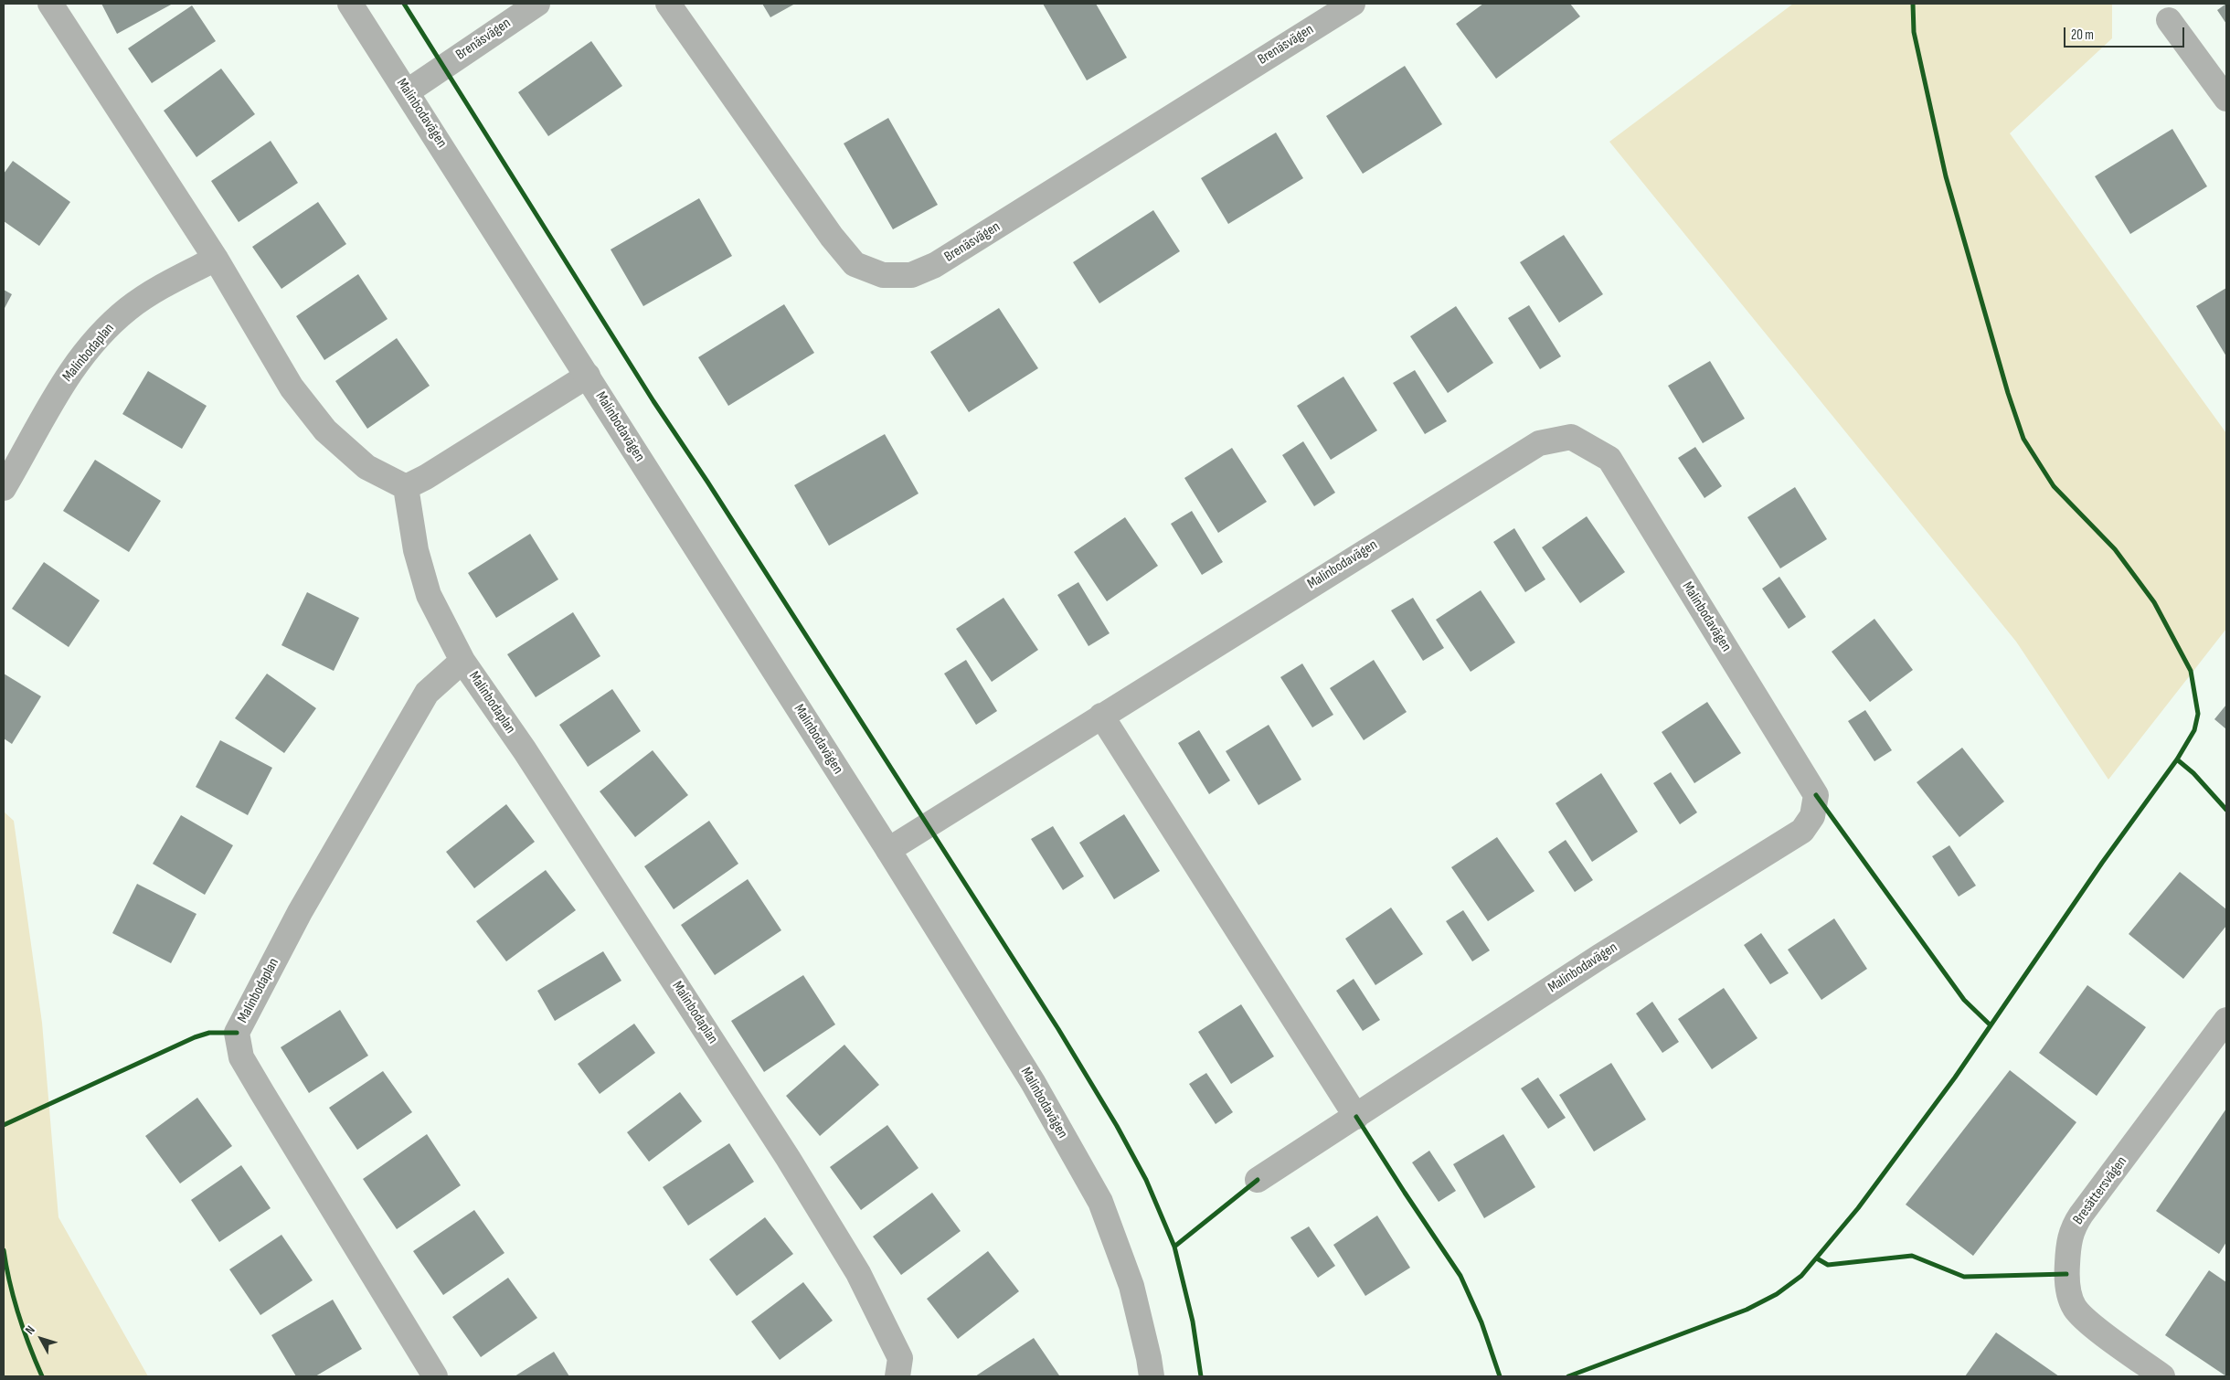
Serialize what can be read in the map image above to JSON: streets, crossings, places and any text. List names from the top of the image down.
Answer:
{
  "streets": {
    "street": [
      "Brenäsvägen",
      "Malinbodavägen",
      "Malinbodaplan",
      "Bresättersvägen"
    ]
  },
  "crossings": [
    ["Brenäsvägen", "Malinbodavägen"]
  ],
  "scale_bar": "20 m",
  "north": "top left"
}
